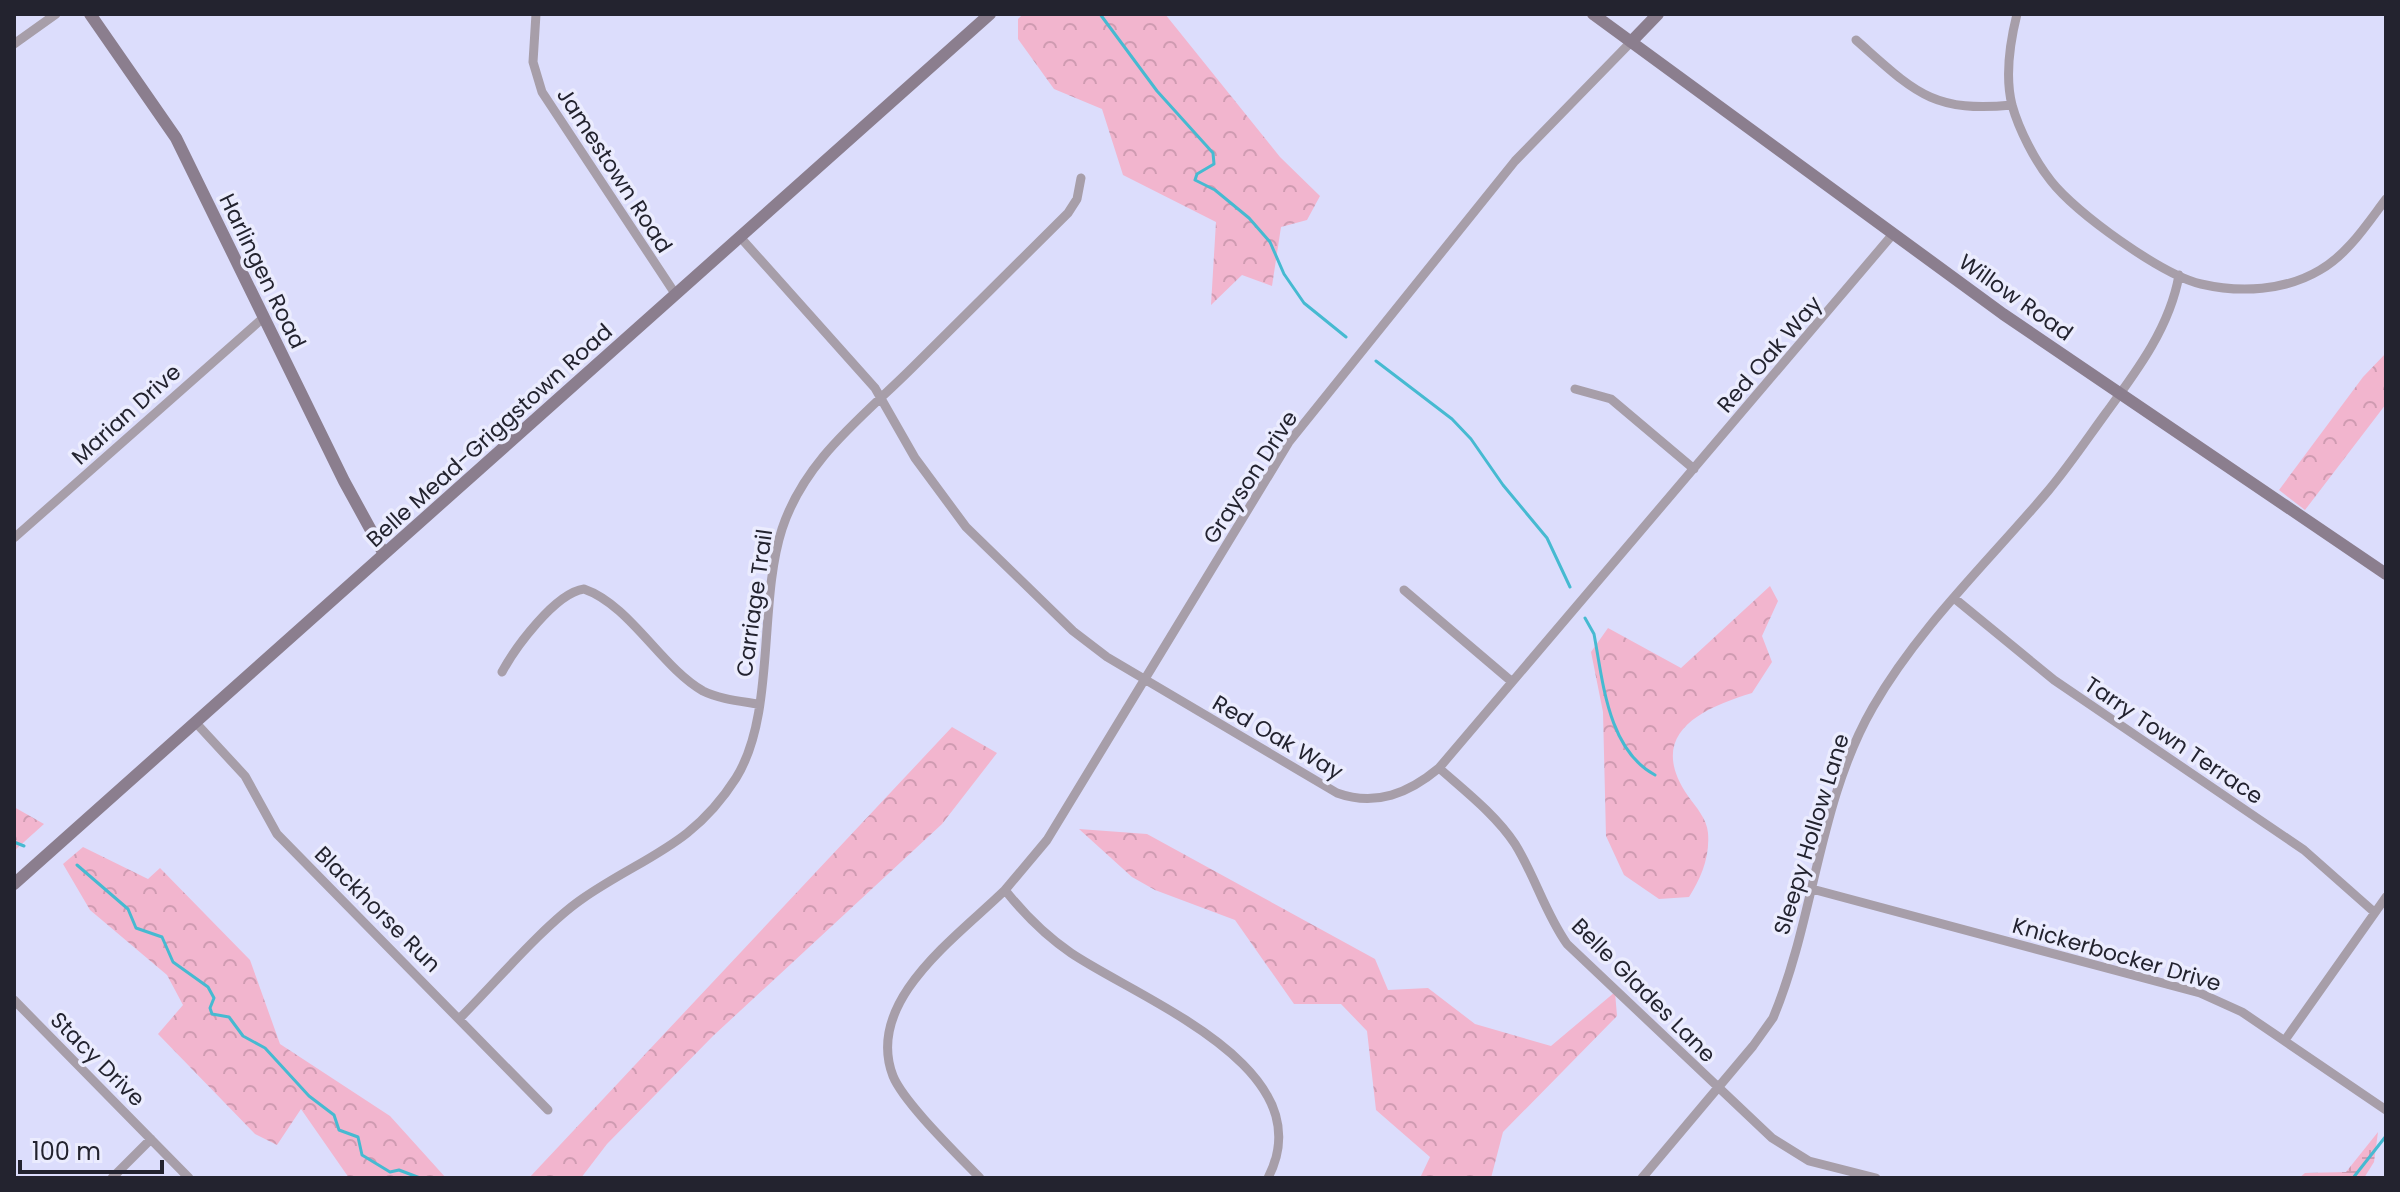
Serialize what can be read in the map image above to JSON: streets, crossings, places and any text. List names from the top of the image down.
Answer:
{
  "streets": {
    "street": [
      "Jamestown Road",
      "Harlingen Road",
      "Willow Road",
      "Red Oak Way",
      "Marian Drive",
      "Belle Mead-Griggstown Road",
      "Grayson Drive",
      "Carriage Trail",
      "Tarry Town Terrace",
      "Sleepy Hollow Lane",
      "Blackhorse Run",
      "Knickerbocker Drive",
      "Belle Glades Lane",
      "Stacy Drive"
    ]
  },
  "crossings": [
    ["Jamestown Road", "Belle Mead-Griggstown Road"],
    ["Harlingen Road", "Marian Drive"],
    ["Harlingen Road", "Belle Mead-Griggstown Road"],
    ["Willow Road", "Red Oak Way"],
    ["Willow Road", "Grayson Drive"],
    ["Willow Road", "Sleepy Hollow Lane"],
    ["Red Oak Way", "Belle Mead-Griggstown Road"],
    ["Red Oak Way", "Grayson Drive"],
    ["Red Oak Way", "Carriage Trail"],
    ["Red Oak Way", "Belle Glades Lane"],
    ["Belle Mead-Griggstown Road", "Blackhorse Run"],
    ["Carriage Trail", "Blackhorse Run"],
    ["Tarry Town Terrace", "Sleepy Hollow Lane"],
    ["Sleepy Hollow Lane", "Knickerbocker Drive"],
    ["Sleepy Hollow Lane", "Belle Glades Lane"]
  ],
  "scale_bar": "100 m"
}
